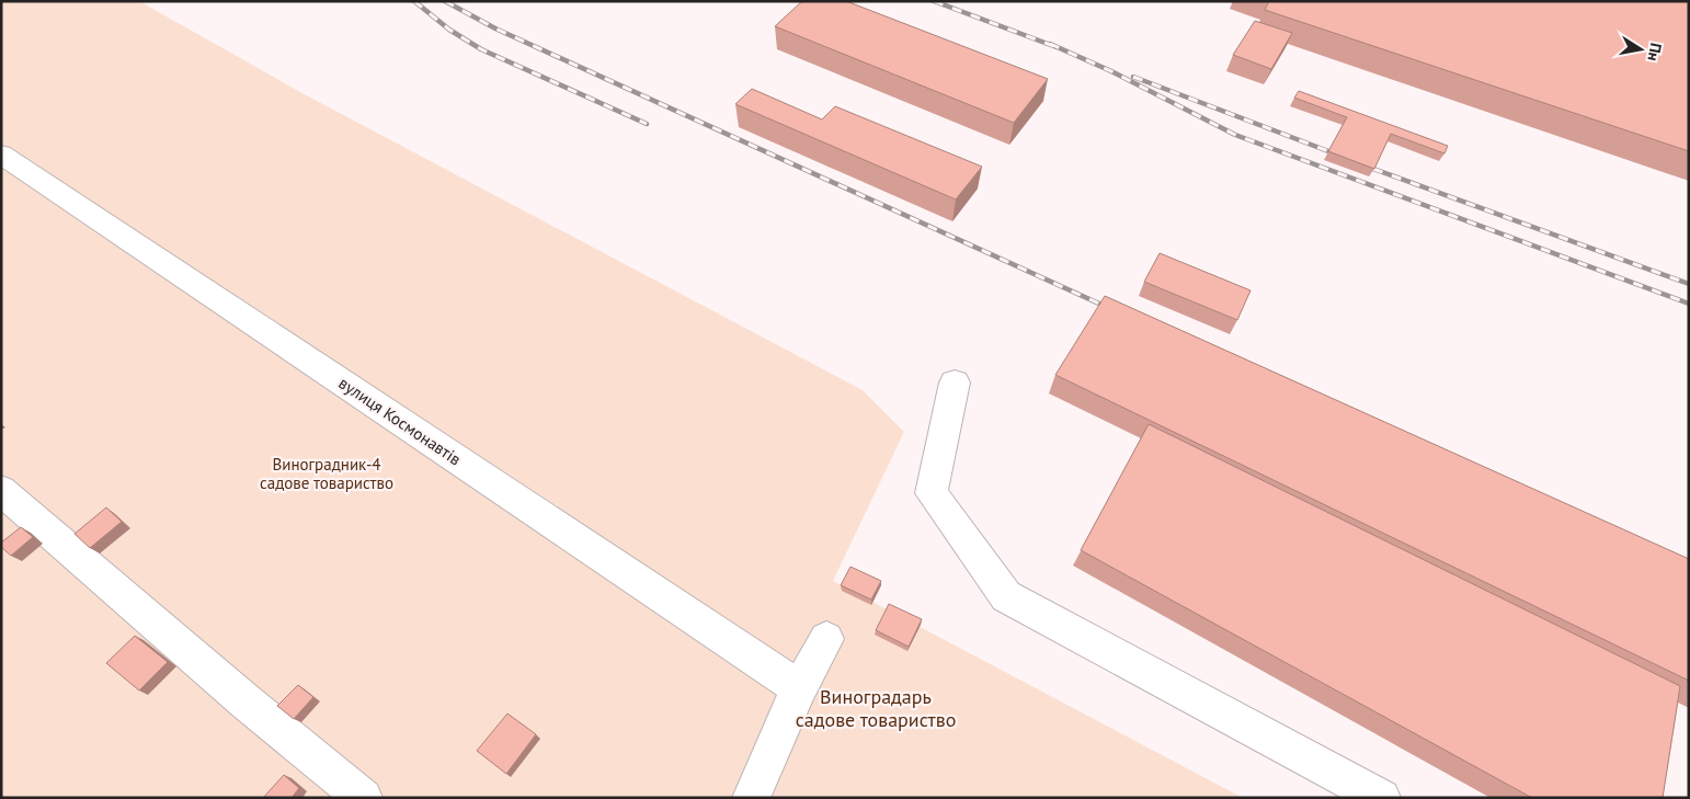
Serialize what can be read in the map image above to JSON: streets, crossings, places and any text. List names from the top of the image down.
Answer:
{
  "streets": {
    "lane": ["вулиця Космонавтів"]
  },
  "parks": ["Виноградник-4 садове товариство", "Виноградарь садове товариство"],
  "north": "right"
}
